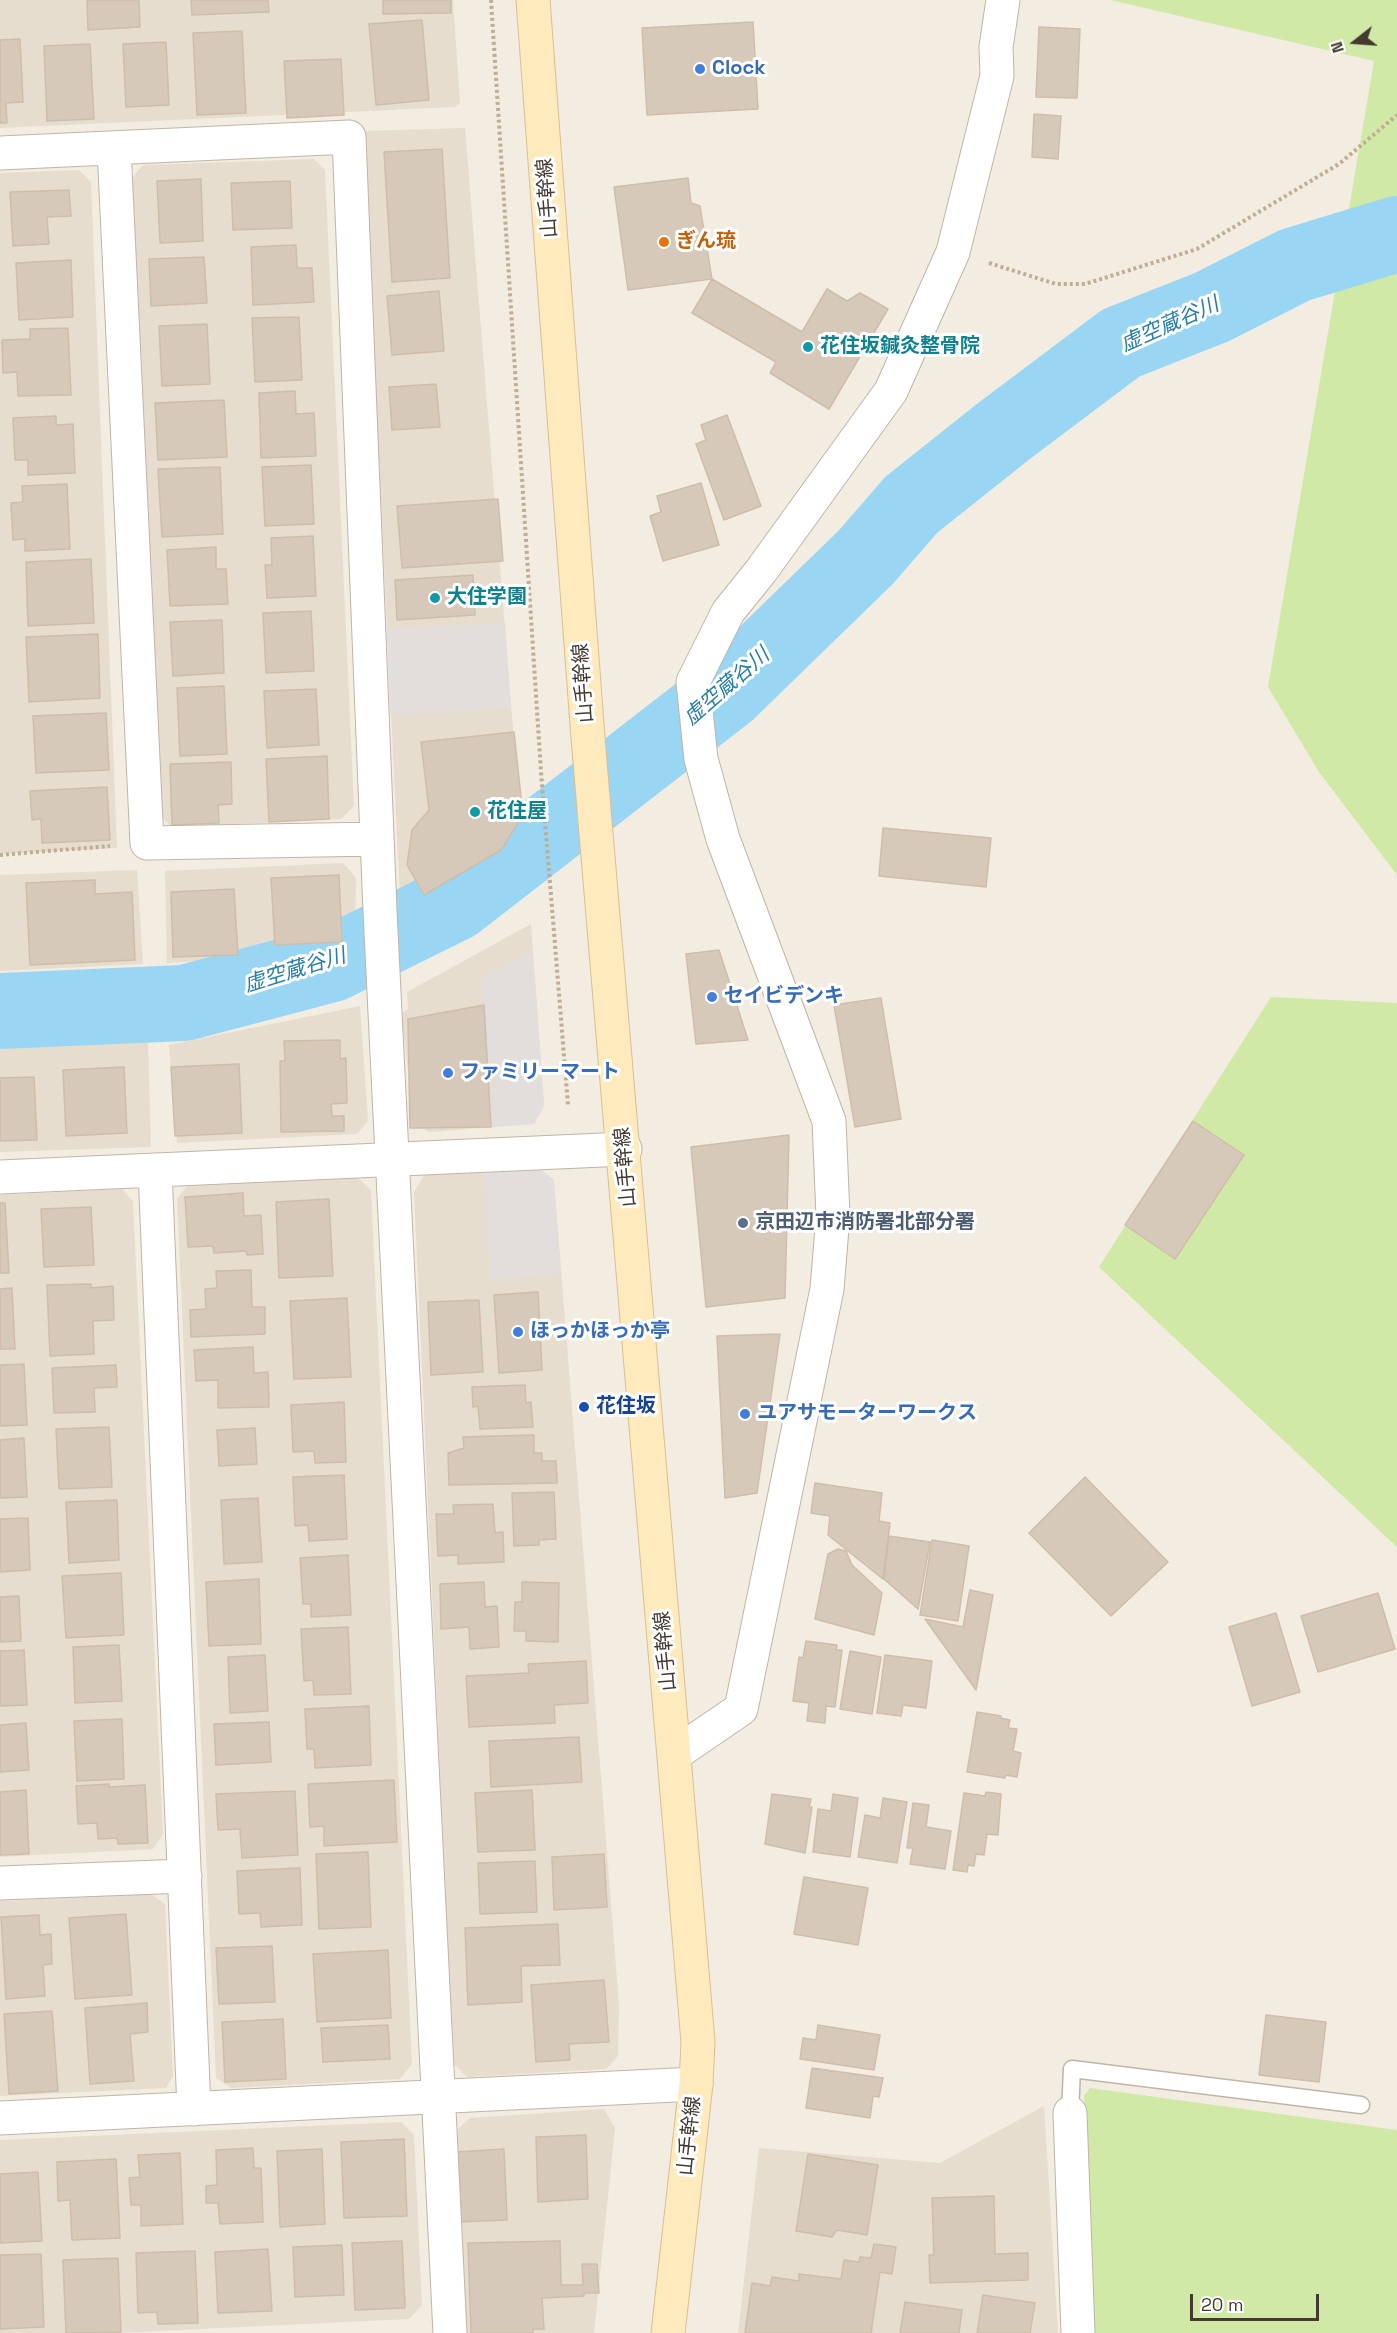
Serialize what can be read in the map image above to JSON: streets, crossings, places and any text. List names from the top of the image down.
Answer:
{
  "streets": {
    "street": ["山手幹線"]
  },
  "water": ["虚空蔵谷川"],
  "places": [
    "Clock",
    "ぎん琉",
    "花住坂鍼灸整骨院",
    "大住学園",
    "花住屋",
    "セイビデンキ",
    "ファミリーマート",
    "京田辺市消防署北部分署",
    "ほっかほっか亭",
    "花住坂",
    "ユアサモーターワークス"
  ],
  "scale_bar": "20 m",
  "north": "left"
}
